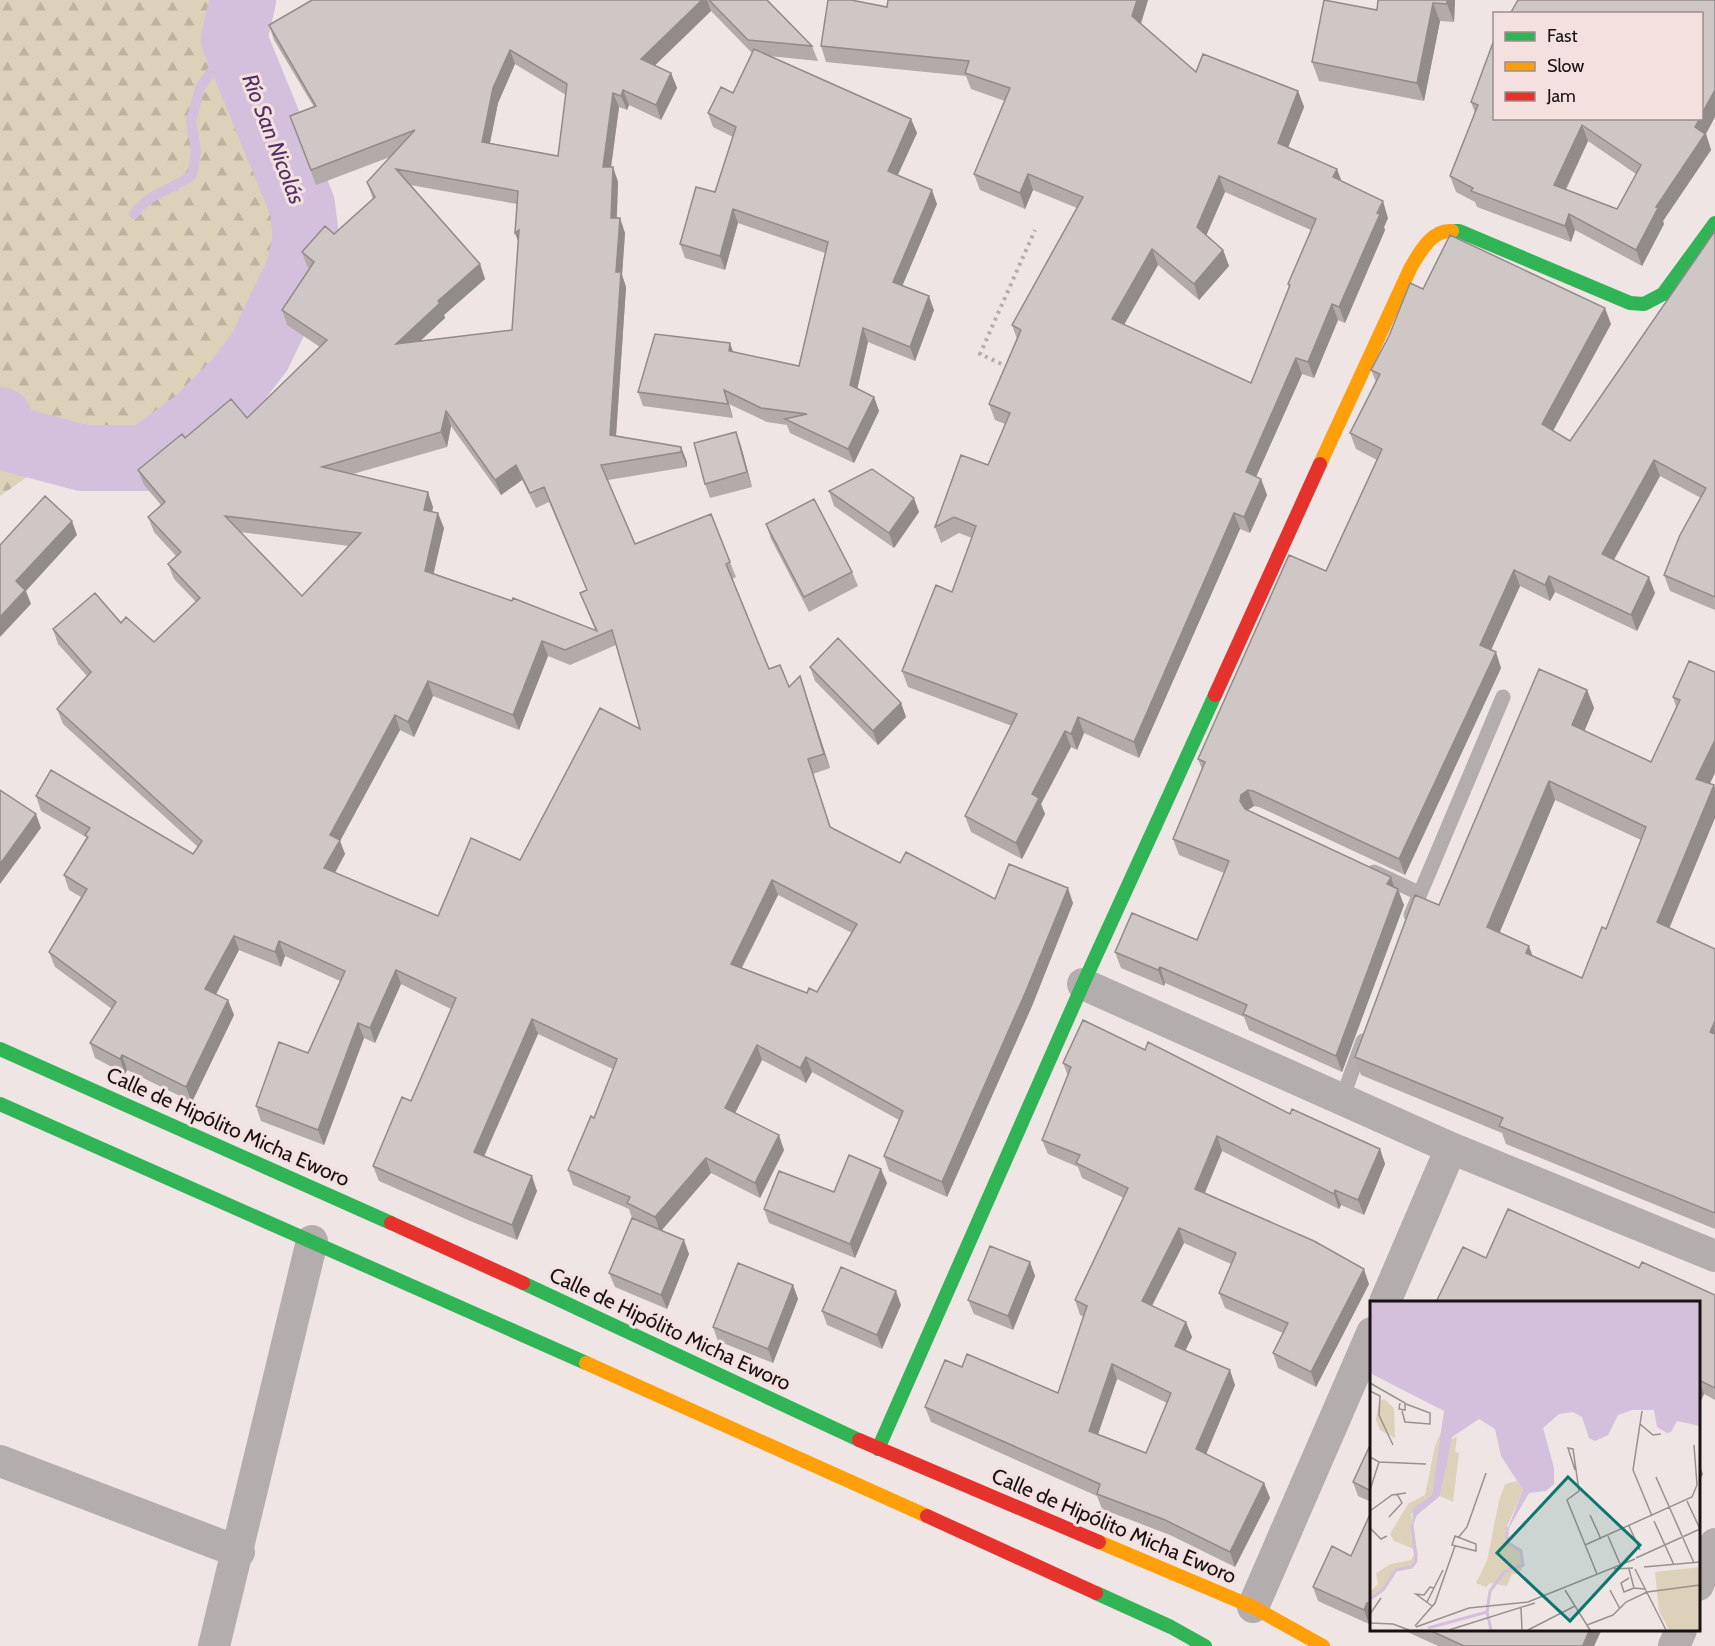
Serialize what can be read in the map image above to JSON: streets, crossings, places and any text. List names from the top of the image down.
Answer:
{
  "streets": {
    "main road": ["Calle de Hipólito Micha Eworo"]
  },
  "water": ["Río San Nicolás"],
  "legend": ["Fast", "Slow", "Jam"]
}
